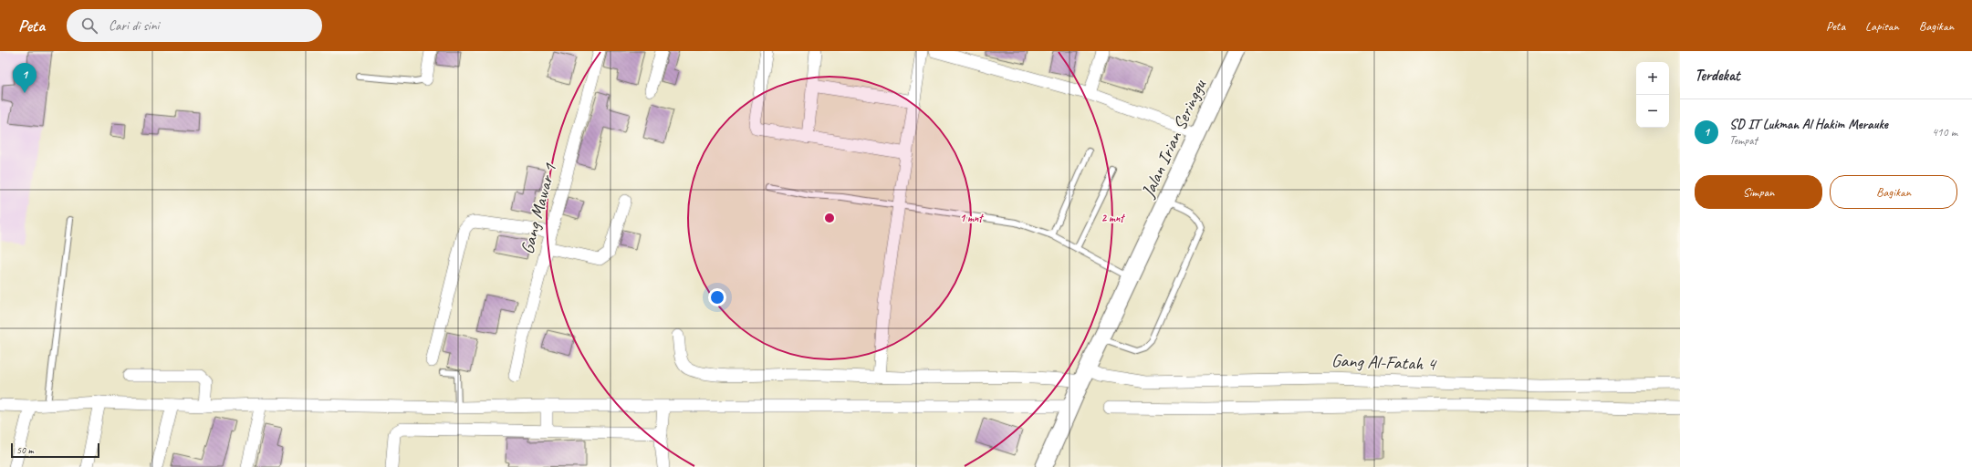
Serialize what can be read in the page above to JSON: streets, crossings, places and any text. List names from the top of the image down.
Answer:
{
  "streets": {
    "street": ["Jalan Irian Seringgu", "Gang Mawar 1", "Gang Al-Fatah 4"]
  },
  "crossings": [
    ["Jalan Irian Seringgu", "Gang Al-Fatah 4"]
  ],
  "scale_bar": "50 m",
  "page": {
    "header": "Peta",
    "search": "Cari di sini",
    "nav": ["Peta", "Lapisan", "Bagikan"],
    "heading": "Terdekat",
    "map_buttons": ["+", "−"],
    "pins": "1",
    "list": [
      {
        "mark": "1",
        "name": "SD IT Lukman Al Hakim Merauke",
        "note": "Tempat",
        "value": "410 m"
      }
    ],
    "buttons": ["Simpan", "Bagikan"],
    "scale": "50 m"
  },
  "rings": ["1 mnt", "2 mnt"]
}
